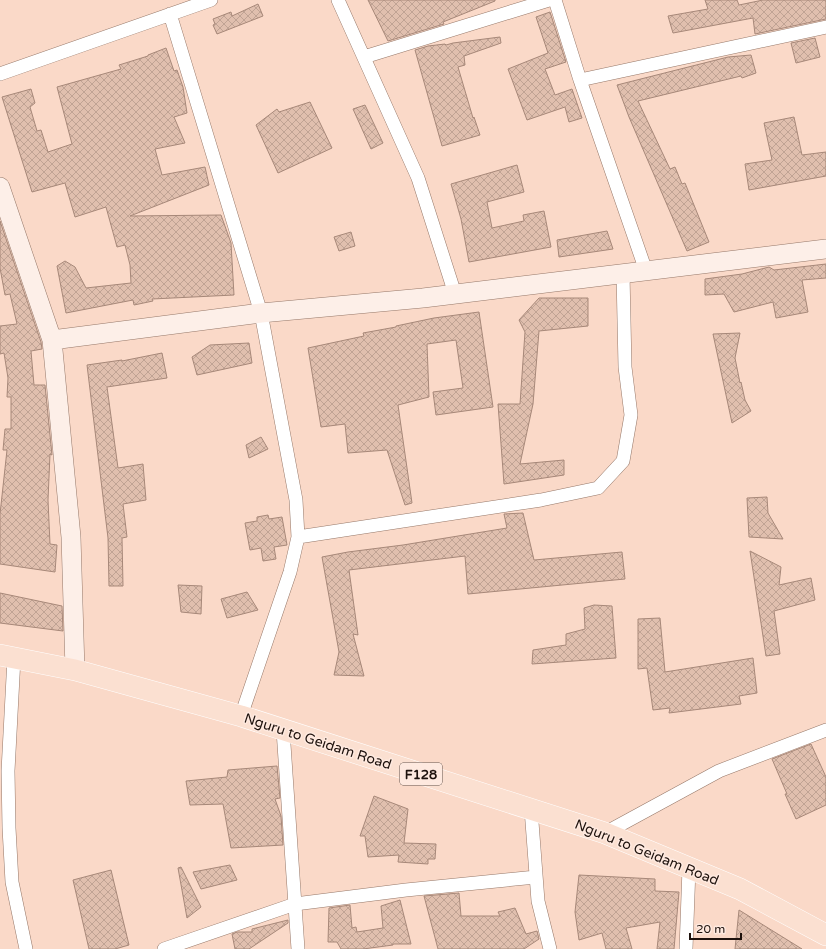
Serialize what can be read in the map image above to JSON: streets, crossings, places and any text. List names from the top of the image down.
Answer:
{
  "streets": {
    "main road": ["Nguru to Geidam Road", "F128"]
  },
  "scale_bar": "20 m"
}
